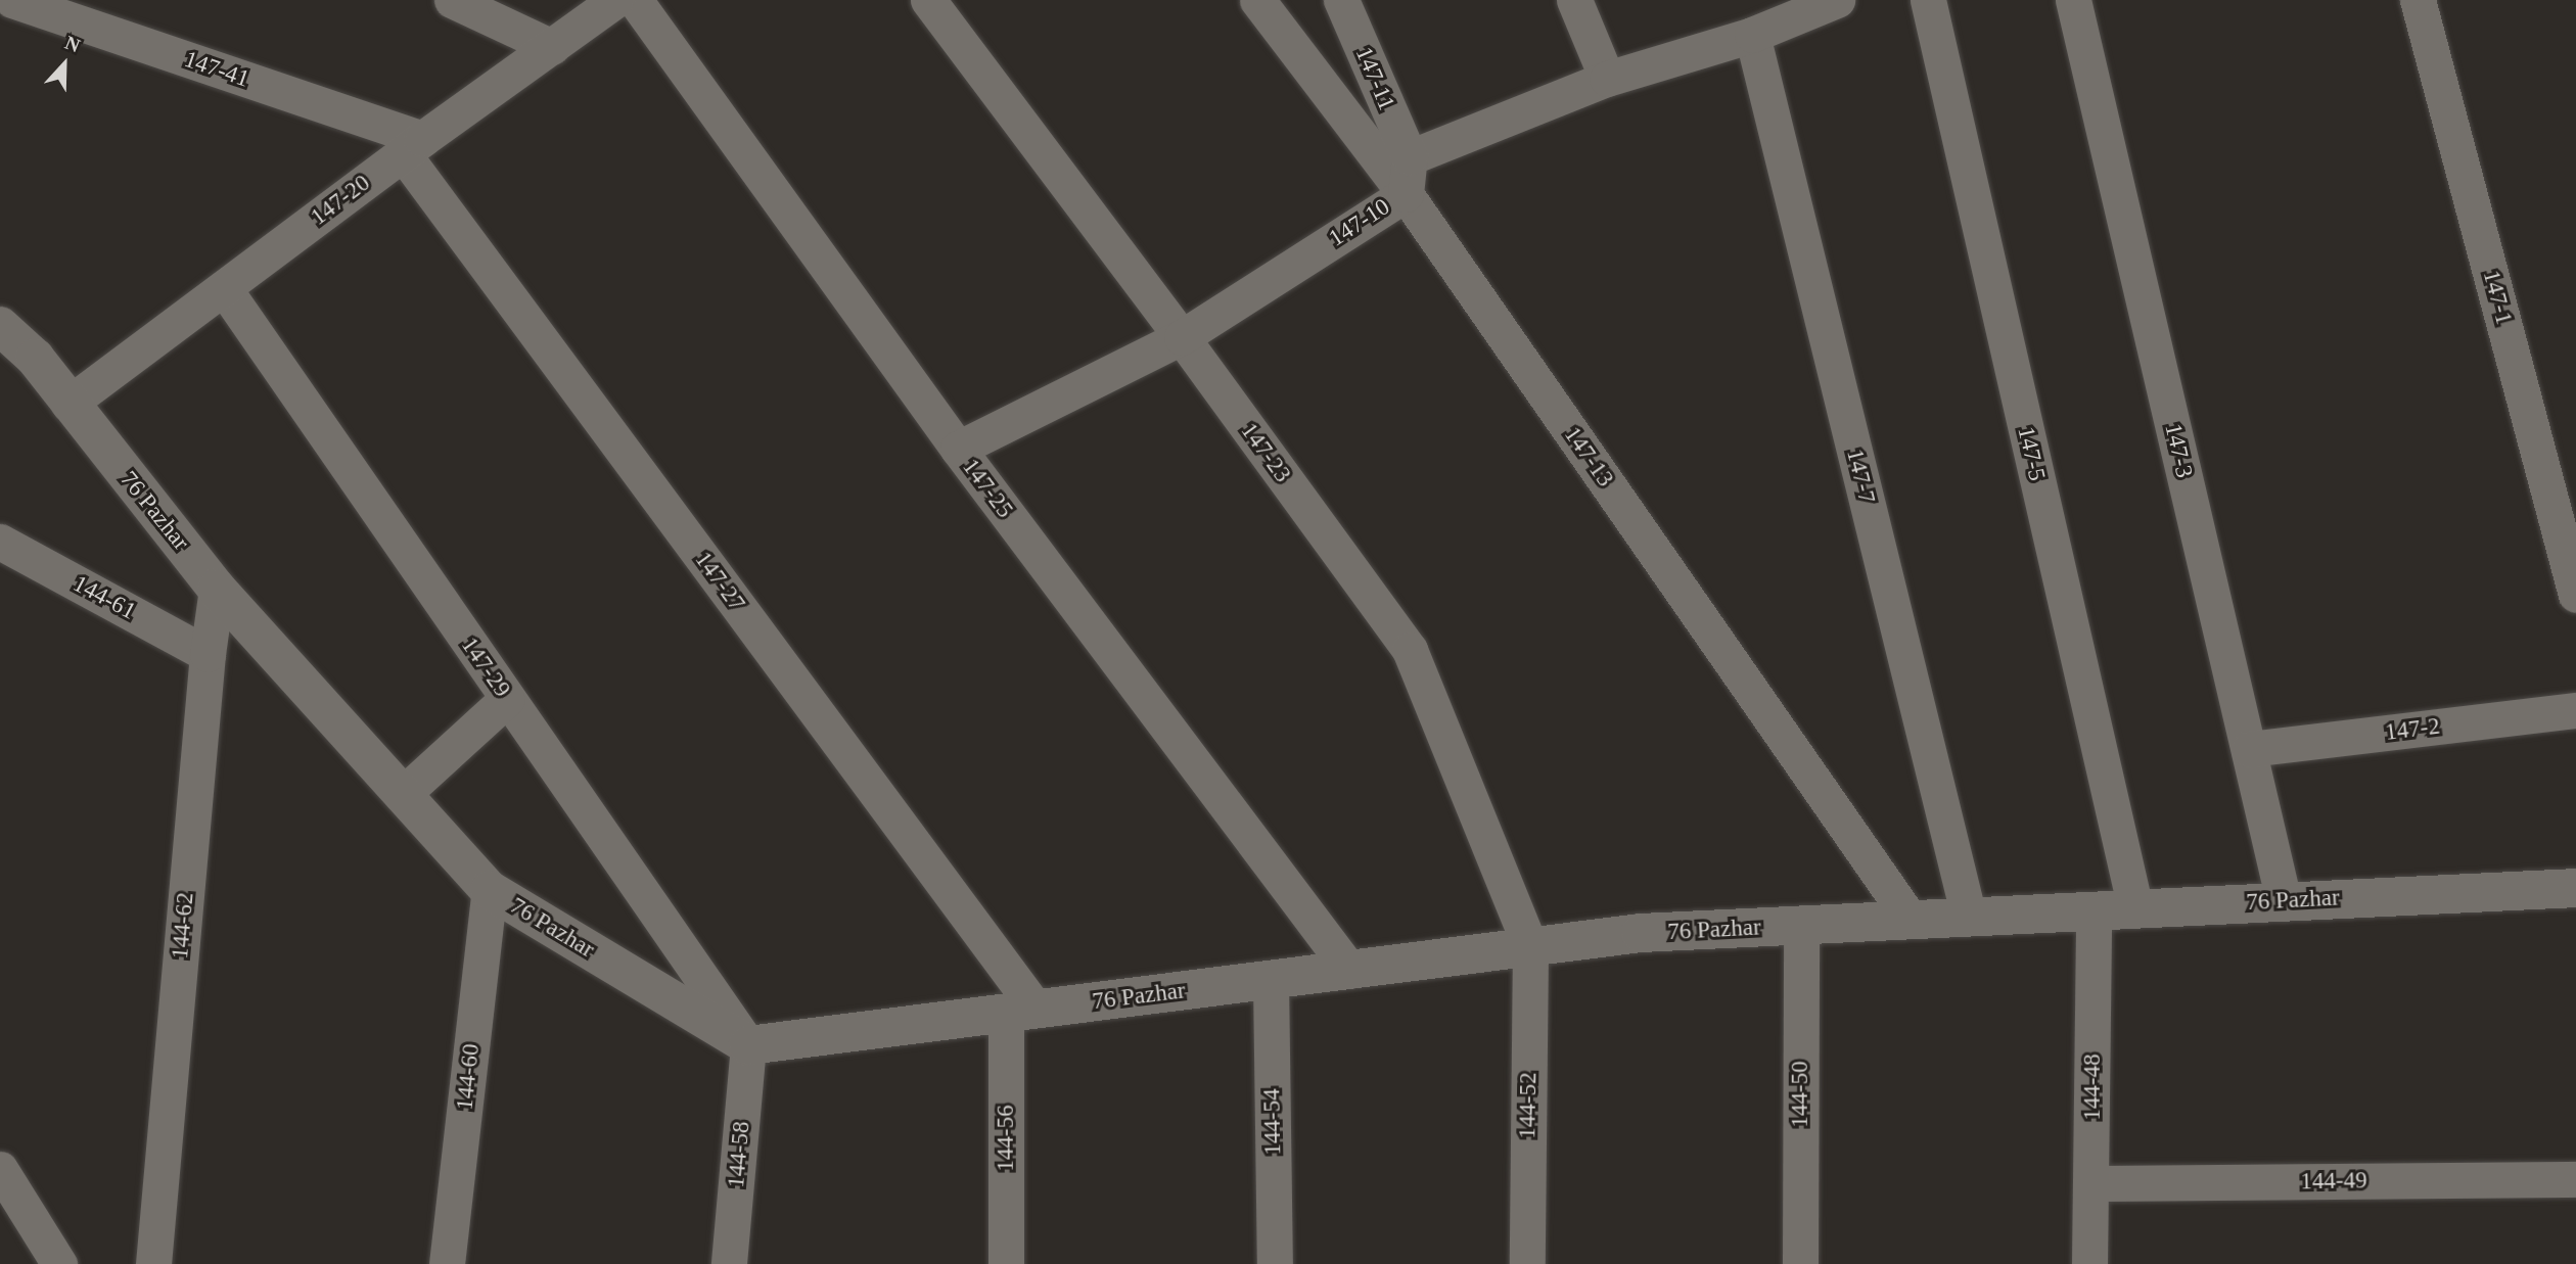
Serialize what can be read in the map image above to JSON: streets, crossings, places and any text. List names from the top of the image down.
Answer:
{
  "streets": {
    "street": [
      "147-41",
      "147-11",
      "147-20",
      "147-10",
      "147-1",
      "147-3",
      "147-23",
      "147-5",
      "147-13",
      "147-7",
      "147-25",
      "76 Pazhar",
      "147-27",
      "144-61",
      "147-29",
      "147-2",
      "144-62",
      "144-60",
      "144-48",
      "144-50",
      "144-52",
      "144-54",
      "144-56",
      "144-58",
      "144-49"
    ]
  },
  "crossings": [
    ["147-41", "147-20"],
    ["147-41", "147-27"],
    ["147-11", "147-10"],
    ["147-20", "76 Pazhar"],
    ["147-20", "147-27"],
    ["147-20", "147-29"],
    ["147-10", "147-23"],
    ["147-10", "147-13"],
    ["147-10", "147-25"],
    ["147-3", "76 Pazhar"],
    ["147-3", "147-2"],
    ["147-23", "76 Pazhar"],
    ["147-23", "144-52"],
    ["147-5", "76 Pazhar"],
    ["147-13", "76 Pazhar"],
    ["147-7", "76 Pazhar"],
    ["147-25", "76 Pazhar"],
    ["76 Pazhar", "147-27"],
    ["76 Pazhar", "147-29"],
    ["76 Pazhar", "144-62"],
    ["76 Pazhar", "144-60"],
    ["76 Pazhar", "144-48"],
    ["76 Pazhar", "144-50"],
    ["76 Pazhar", "144-52"],
    ["76 Pazhar", "144-54"],
    ["76 Pazhar", "144-56"],
    ["76 Pazhar", "144-58"],
    ["147-27", "144-56"],
    ["144-61", "144-62"],
    ["147-29", "144-58"],
    ["144-48", "144-49"]
  ],
  "north": "top"
}
